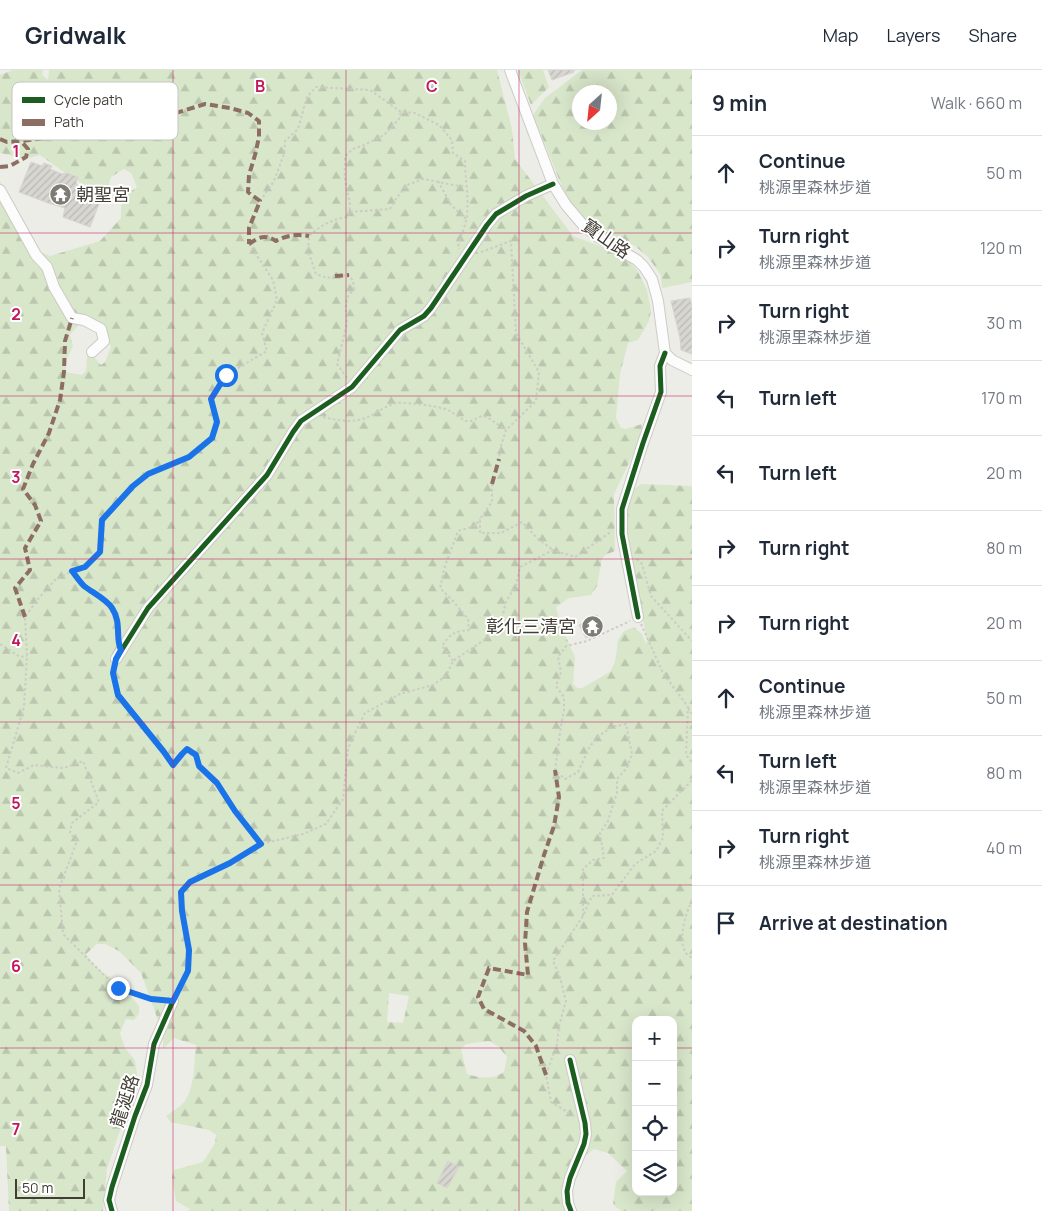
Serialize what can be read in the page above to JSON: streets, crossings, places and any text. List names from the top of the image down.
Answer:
{
  "streets": {
    "street": ["寶山路", "龍涎路"]
  },
  "places": {
    "temple": ["朝聖宮", "彰化三清宮"]
  },
  "legend": ["Cycle path", "Path"],
  "scale_bar": "50 m",
  "north": "bottom left",
  "page": {
    "header": "Gridwalk",
    "nav": ["Map", "Layers", "Share"],
    "heading": ["9 min", "Walk · 660 m"],
    "list": [
      ["Continue", "桃源里森林步道", "50 m"],
      ["Turn right", "桃源里森林步道", "120 m"],
      ["Turn right", "桃源里森林步道", "30 m"],
      ["Turn left", "170 m"],
      ["Turn left", "20 m"],
      ["Turn right", "80 m"],
      ["Turn right", "20 m"],
      ["Continue", "桃源里森林步道", "50 m"],
      ["Turn left", "桃源里森林步道", "80 m"],
      ["Turn right", "桃源里森林步道", "40 m"],
      "Arrive at destination"
    ],
    "map_buttons": ["+", "−"],
    "scale": "50 m"
  },
  "grid": {
    "columns": ["B", "C"],
    "rows": [
      "1",
      "2",
      "3",
      "4",
      "5",
      "6",
      "7"
    ]
  }
}
